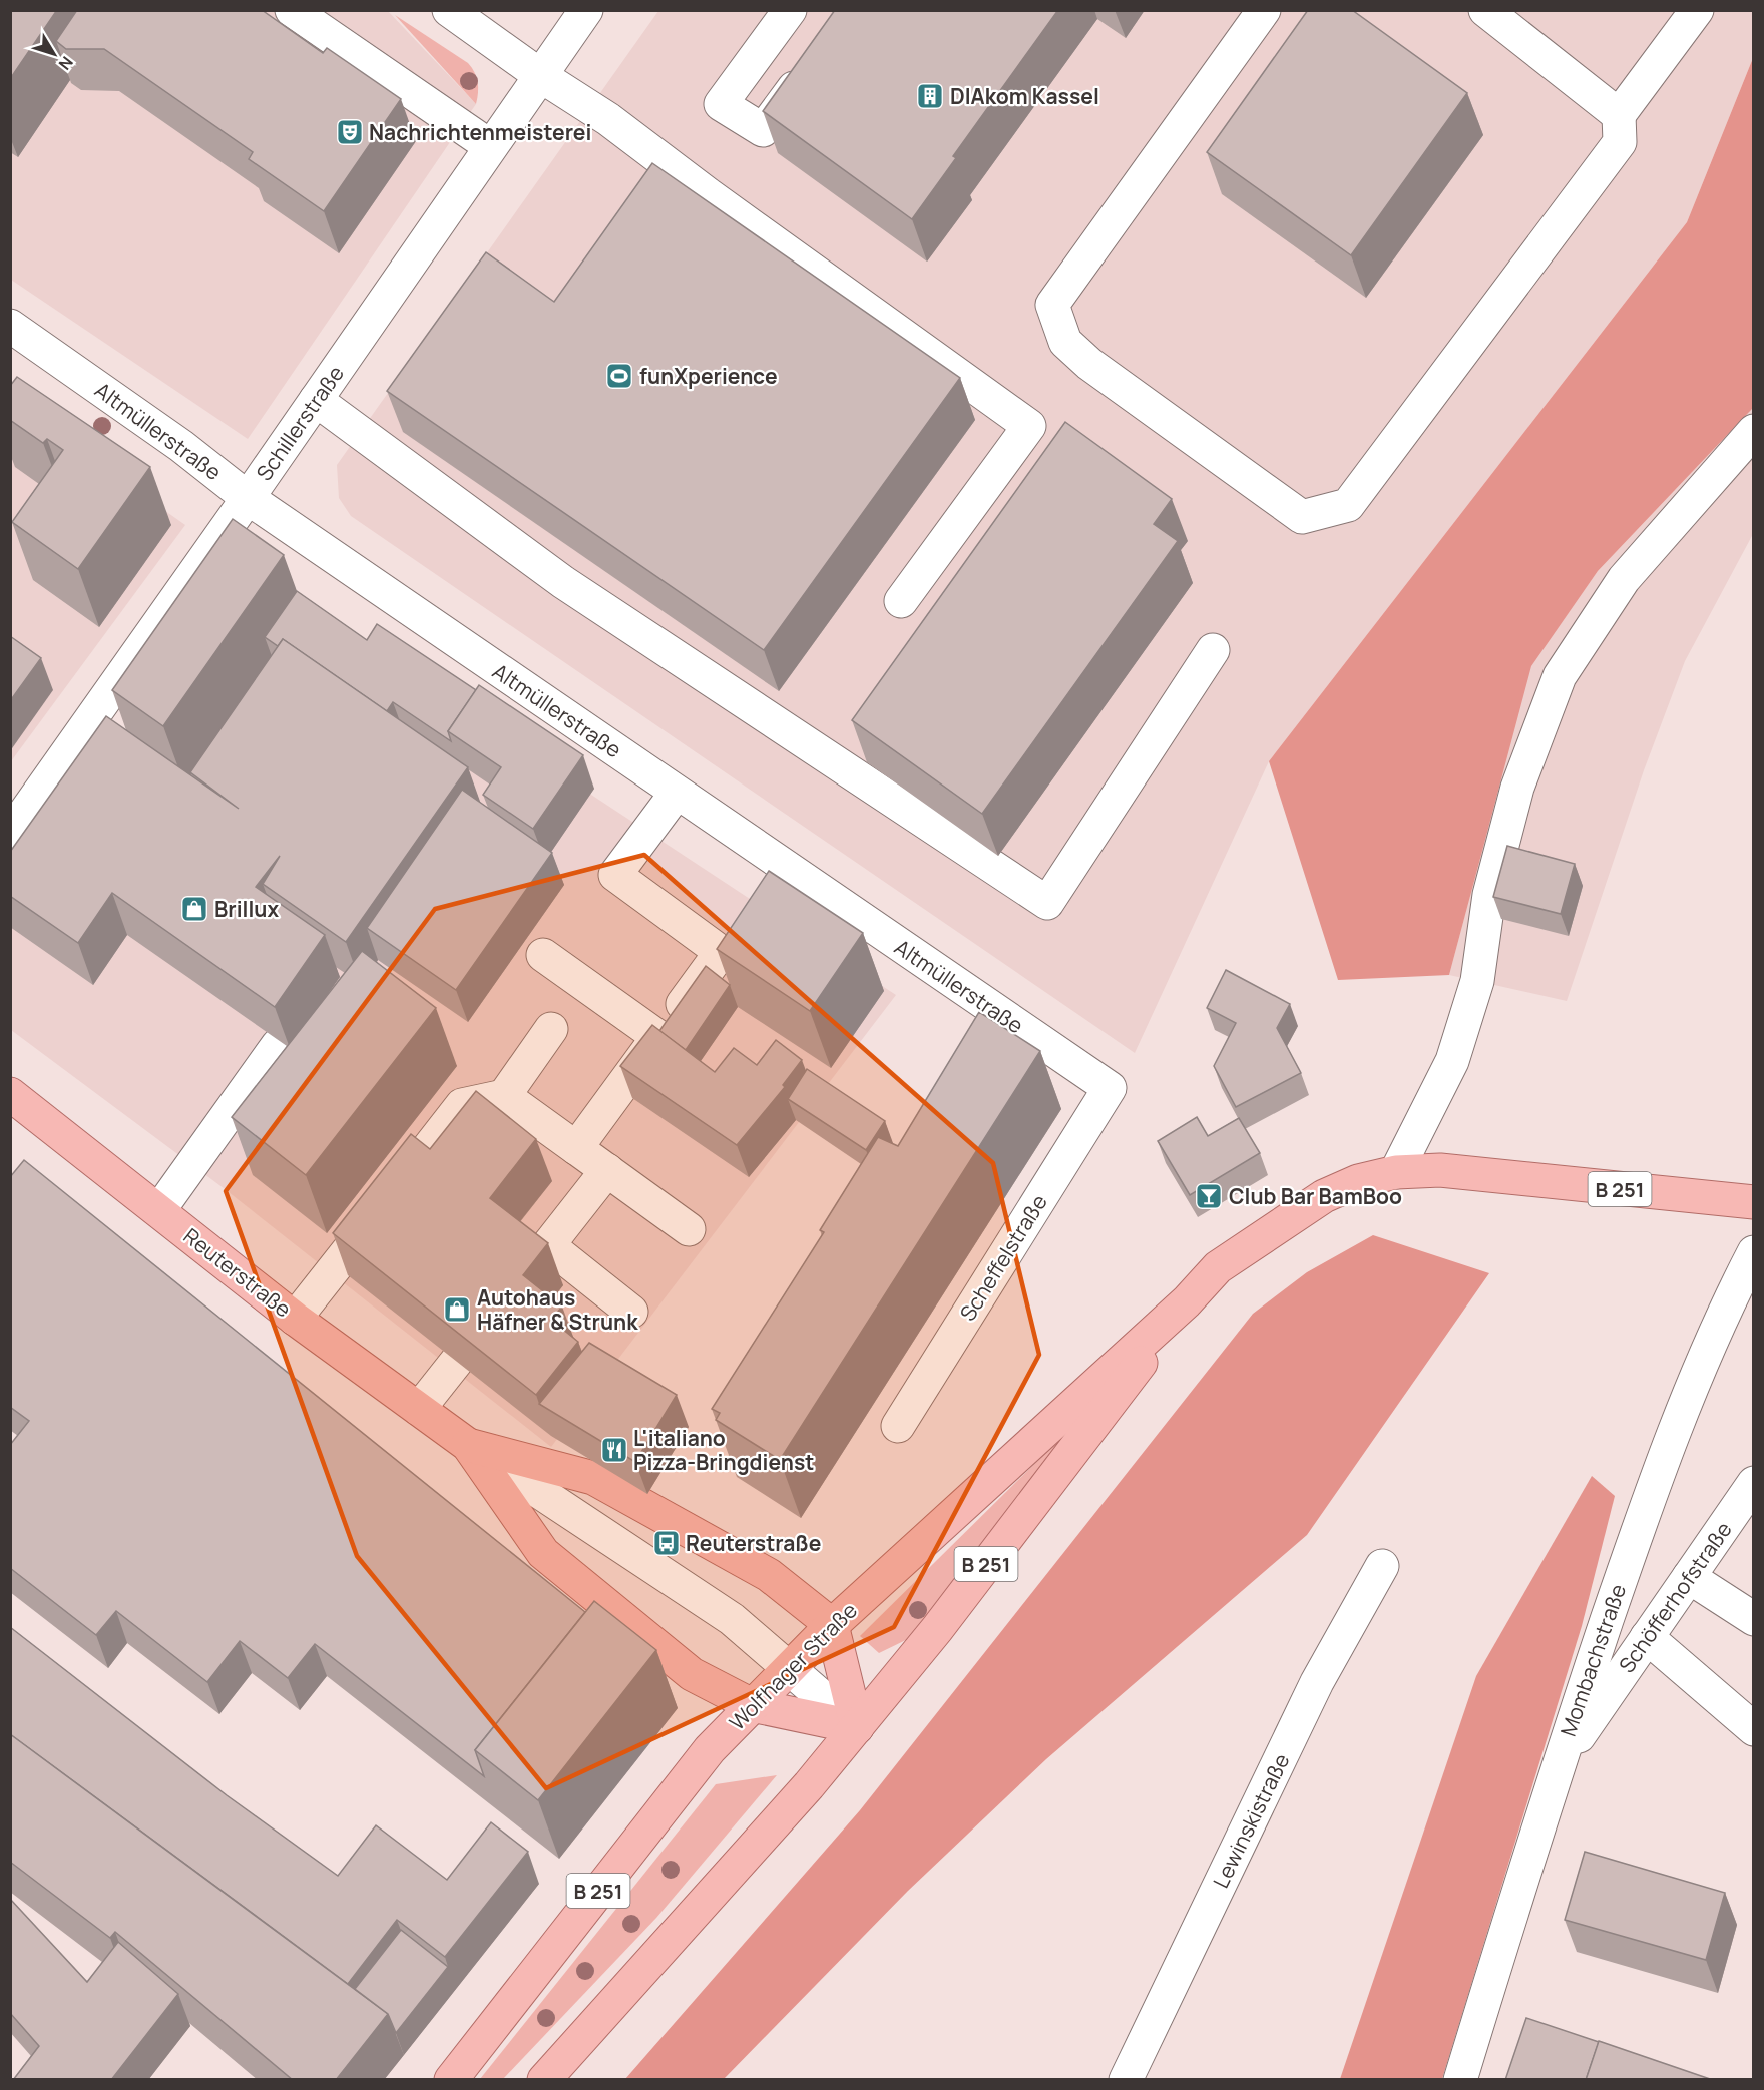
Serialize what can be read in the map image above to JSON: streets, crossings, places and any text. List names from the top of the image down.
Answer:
{
  "streets": {
    "main road": ["B 251", "Reuterstraße", "Wolfhager Straße"],
    "street": [
      "Schillerstraße",
      "Altmüllerstraße",
      "Scheffelstraße",
      "Schöfferhofstraße",
      "Mombachstraße",
      "Lewinskistraße"
    ]
  },
  "crossings": [
    ["Schillerstraße", "Altmüllerstraße"],
    ["Altmüllerstraße", "Scheffelstraße"],
    ["Reuterstraße", "Wolfhager Straße"],
    ["Schöfferhofstraße", "Mombachstraße"]
  ],
  "places": {
    "building": ["DIAkom Kassel"],
    "theatre": ["Nachrichtenmeisterei"],
    "sports": ["funXperience"],
    "shop": ["Brillux", "Autohaus Häfner & Strunk"],
    "bar": ["Club Bar BamBoo"],
    "restaurant": ["L'italiano Pizza-Bringdienst"],
    "bus stop": ["Reuterstraße"]
  },
  "north": "bottom right"
}
